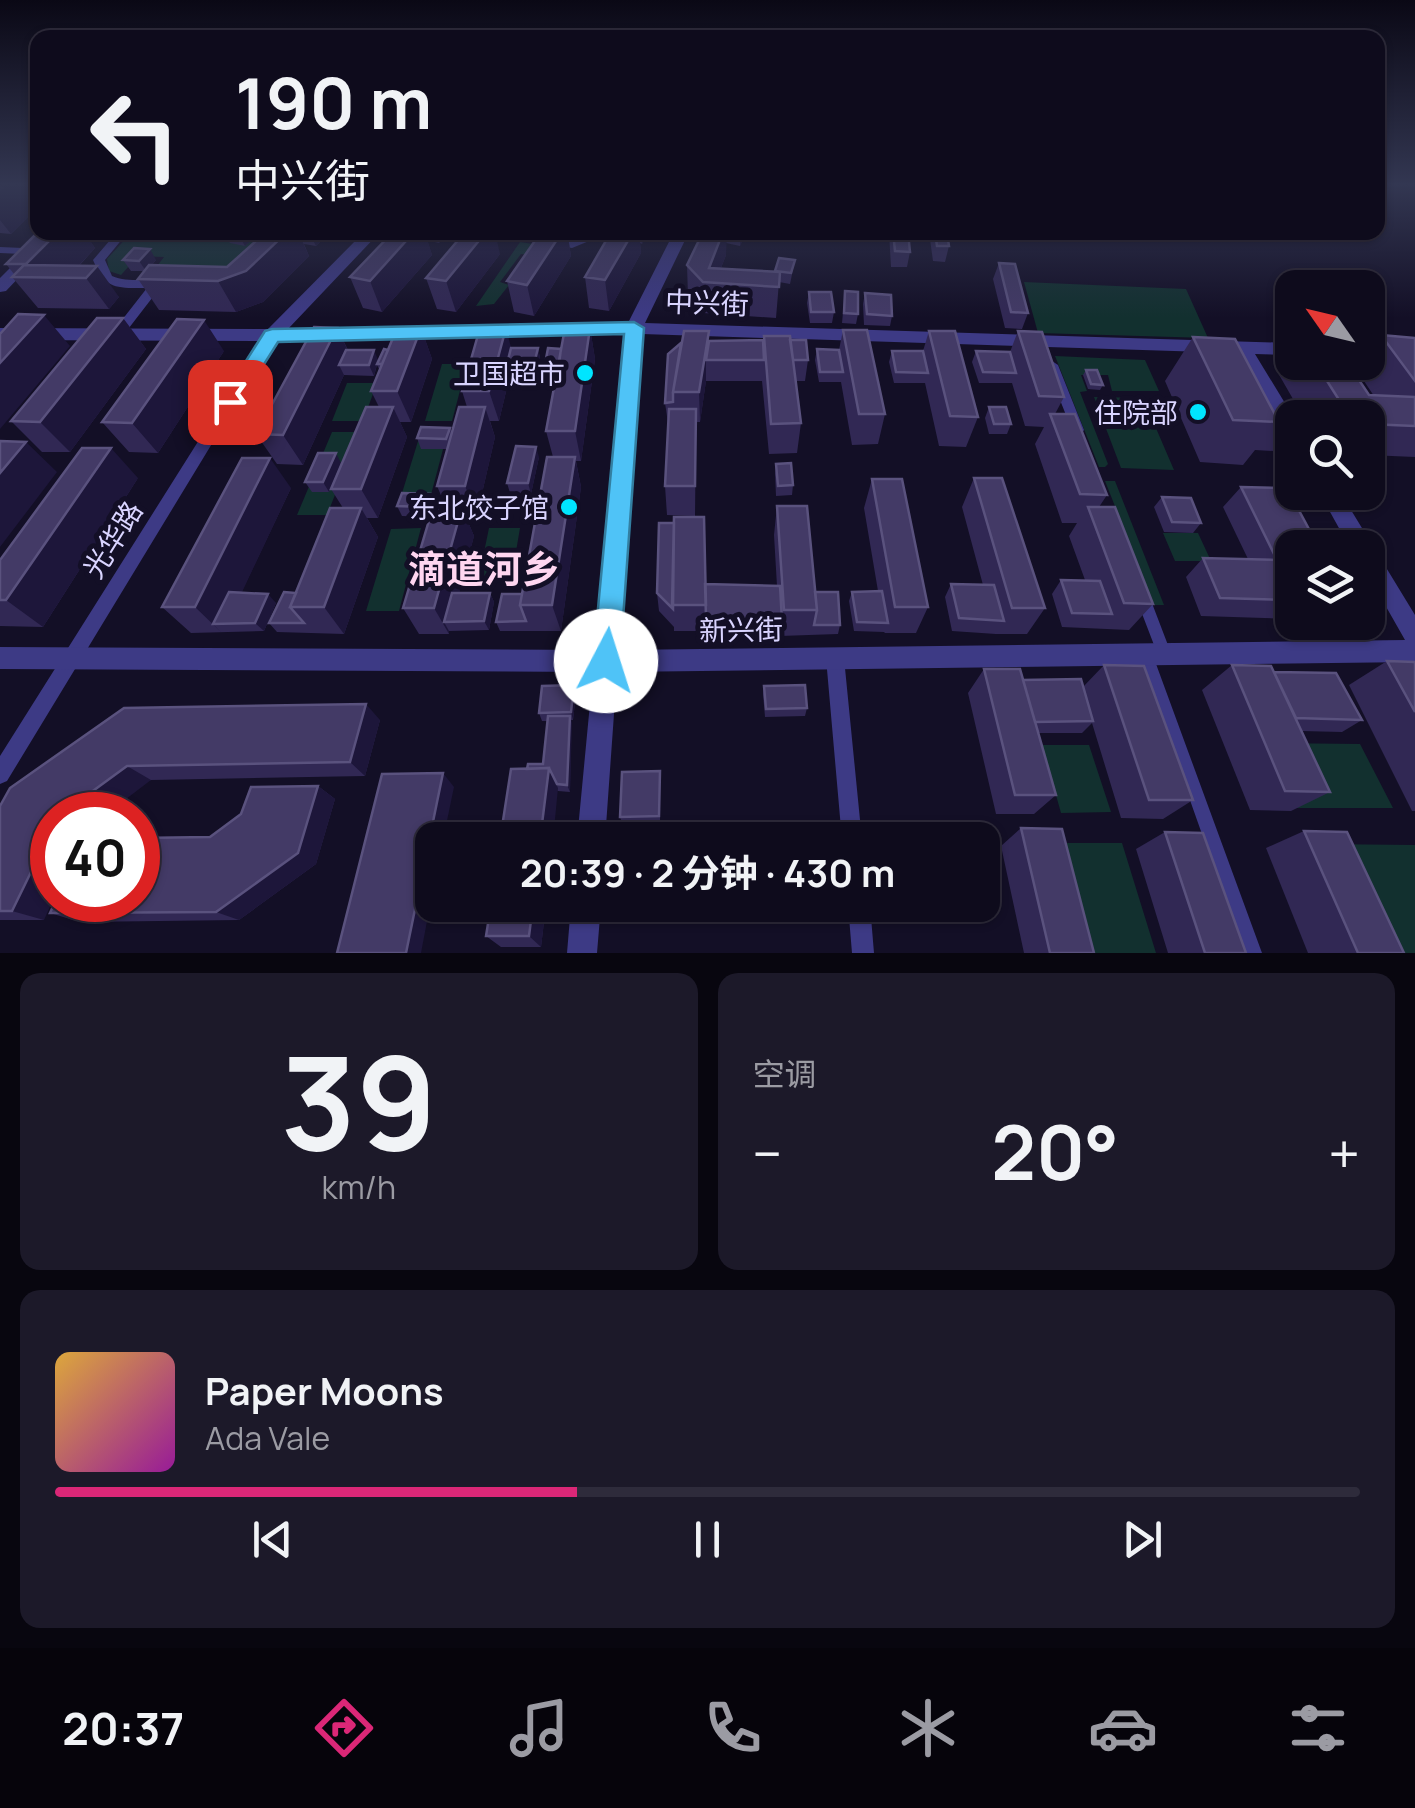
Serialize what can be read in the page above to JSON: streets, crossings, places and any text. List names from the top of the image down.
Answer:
{
  "streets": {
    "street": ["中兴街", "光华路", "新兴街"]
  },
  "crossings": [
    ["中兴街", "光华路"],
    ["光华路", "新兴街"]
  ],
  "districts": ["滴道河乡"],
  "places": ["卫国超市", "住院部", "东北饺子馆"],
  "north": "top left",
  "page": {
    "turn": ["190 m", "中兴街"],
    "limit": "40",
    "trip": "20:39 · 2 分钟 · 430 m",
    "tile": [
      ["39", "km/h"],
      "空调"
    ],
    "heat": ["−", "20°", "+"],
    "song": ["Paper Moons", "Ada Vale"],
    "tabs": "20:37"
  }
}
